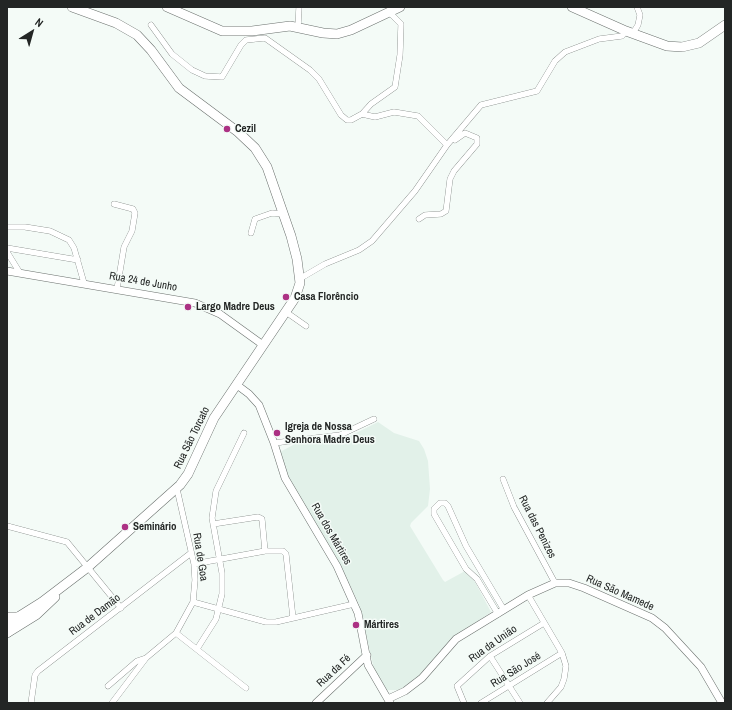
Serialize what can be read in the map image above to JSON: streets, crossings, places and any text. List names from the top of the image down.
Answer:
{
  "streets": {
    "main road": ["Rua São Torcato"],
    "street": [
      "Rua 24 de Junho",
      "Rua das Penizes",
      "Rua dos Mártires",
      "Rua de Goa",
      "Rua São Mamede",
      "Rua de Damão",
      "Rua da União",
      "Rua São José",
      "Rua da Fé"
    ]
  },
  "crossings": [
    ["Rua 24 de Junho", "Rua São Torcato"],
    ["Rua São Torcato", "Rua dos Mártires"],
    ["Rua São Torcato", "Rua de Goa"],
    ["Rua das Penizes", "Rua São Mamede"],
    ["Rua dos Mártires", "Rua São Mamede"],
    ["Rua dos Mártires", "Rua da Fé"],
    ["Rua de Goa", "Rua de Damão"]
  ],
  "places": [
    "Cezil",
    "Casa Florêncio",
    "Largo Madre Deus",
    "Igreja de Nossa Senhora Madre Deus",
    "Seminário",
    "Mártires"
  ],
  "north": "top right"
}
